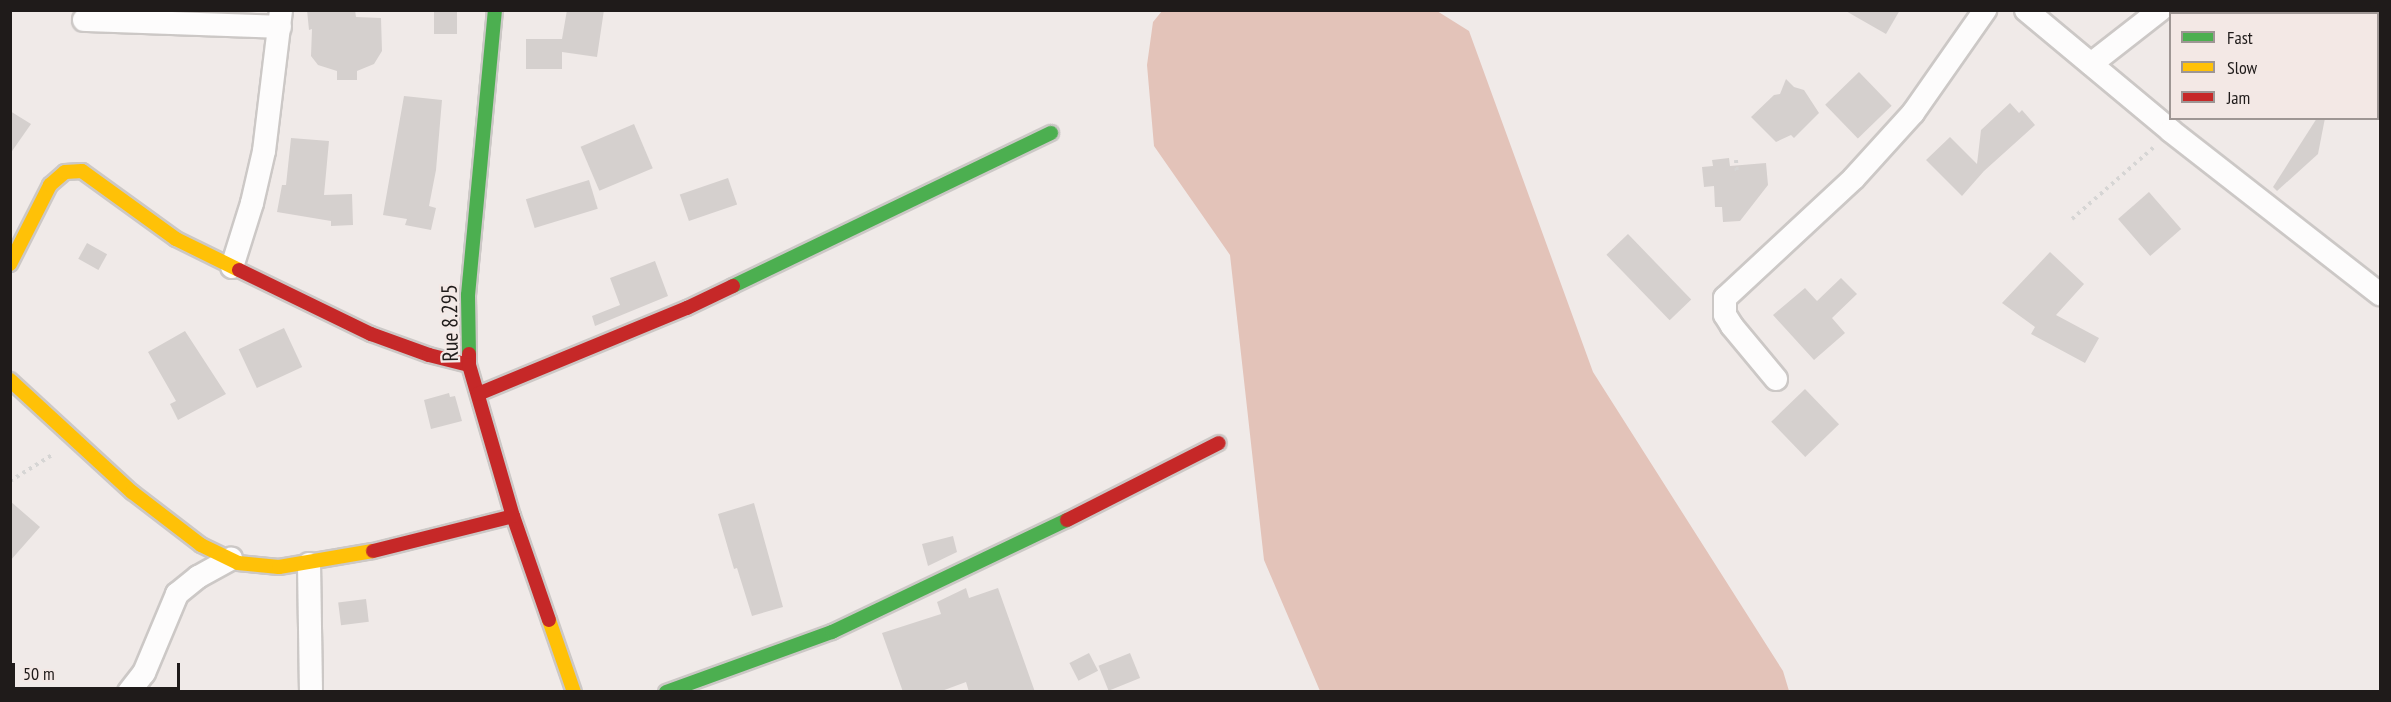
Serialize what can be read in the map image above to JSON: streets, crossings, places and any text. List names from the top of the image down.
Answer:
{
  "streets": {
    "street": ["Rue 8.295"]
  },
  "legend": ["Fast", "Slow", "Jam"],
  "scale_bar": "50 m"
}
